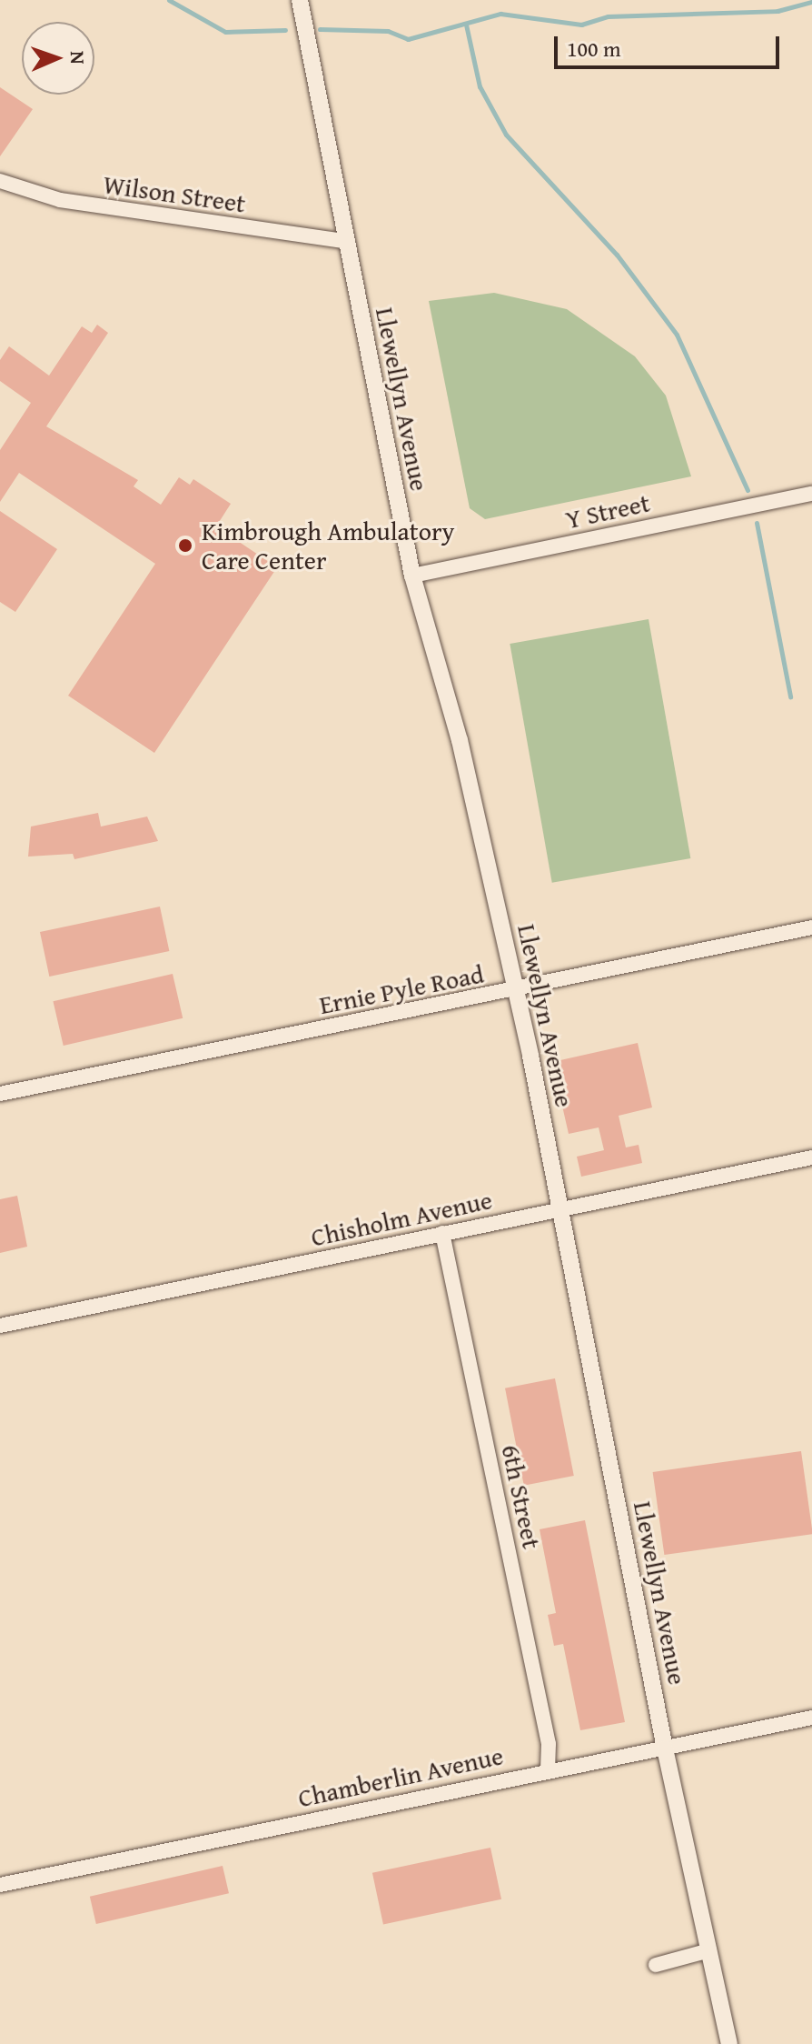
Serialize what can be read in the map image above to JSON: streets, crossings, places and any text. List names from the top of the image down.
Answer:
{
  "streets": {
    "street": [
      "Wilson Street",
      "Llewellyn Avenue",
      "Y Street",
      "Ernie Pyle Road",
      "Chisholm Avenue",
      "6th Street",
      "Chamberlin Avenue"
    ]
  },
  "crossings": [
    ["Wilson Street", "Llewellyn Avenue"],
    ["Llewellyn Avenue", "Y Street"],
    ["Llewellyn Avenue", "Ernie Pyle Road"],
    ["Llewellyn Avenue", "Chisholm Avenue"],
    ["Llewellyn Avenue", "Chamberlin Avenue"],
    ["Chisholm Avenue", "6th Street"],
    ["6th Street", "Chamberlin Avenue"]
  ],
  "places": ["Kimbrough Ambulatory Care Center"],
  "scale_bar": "100 m",
  "north": "right"
}
